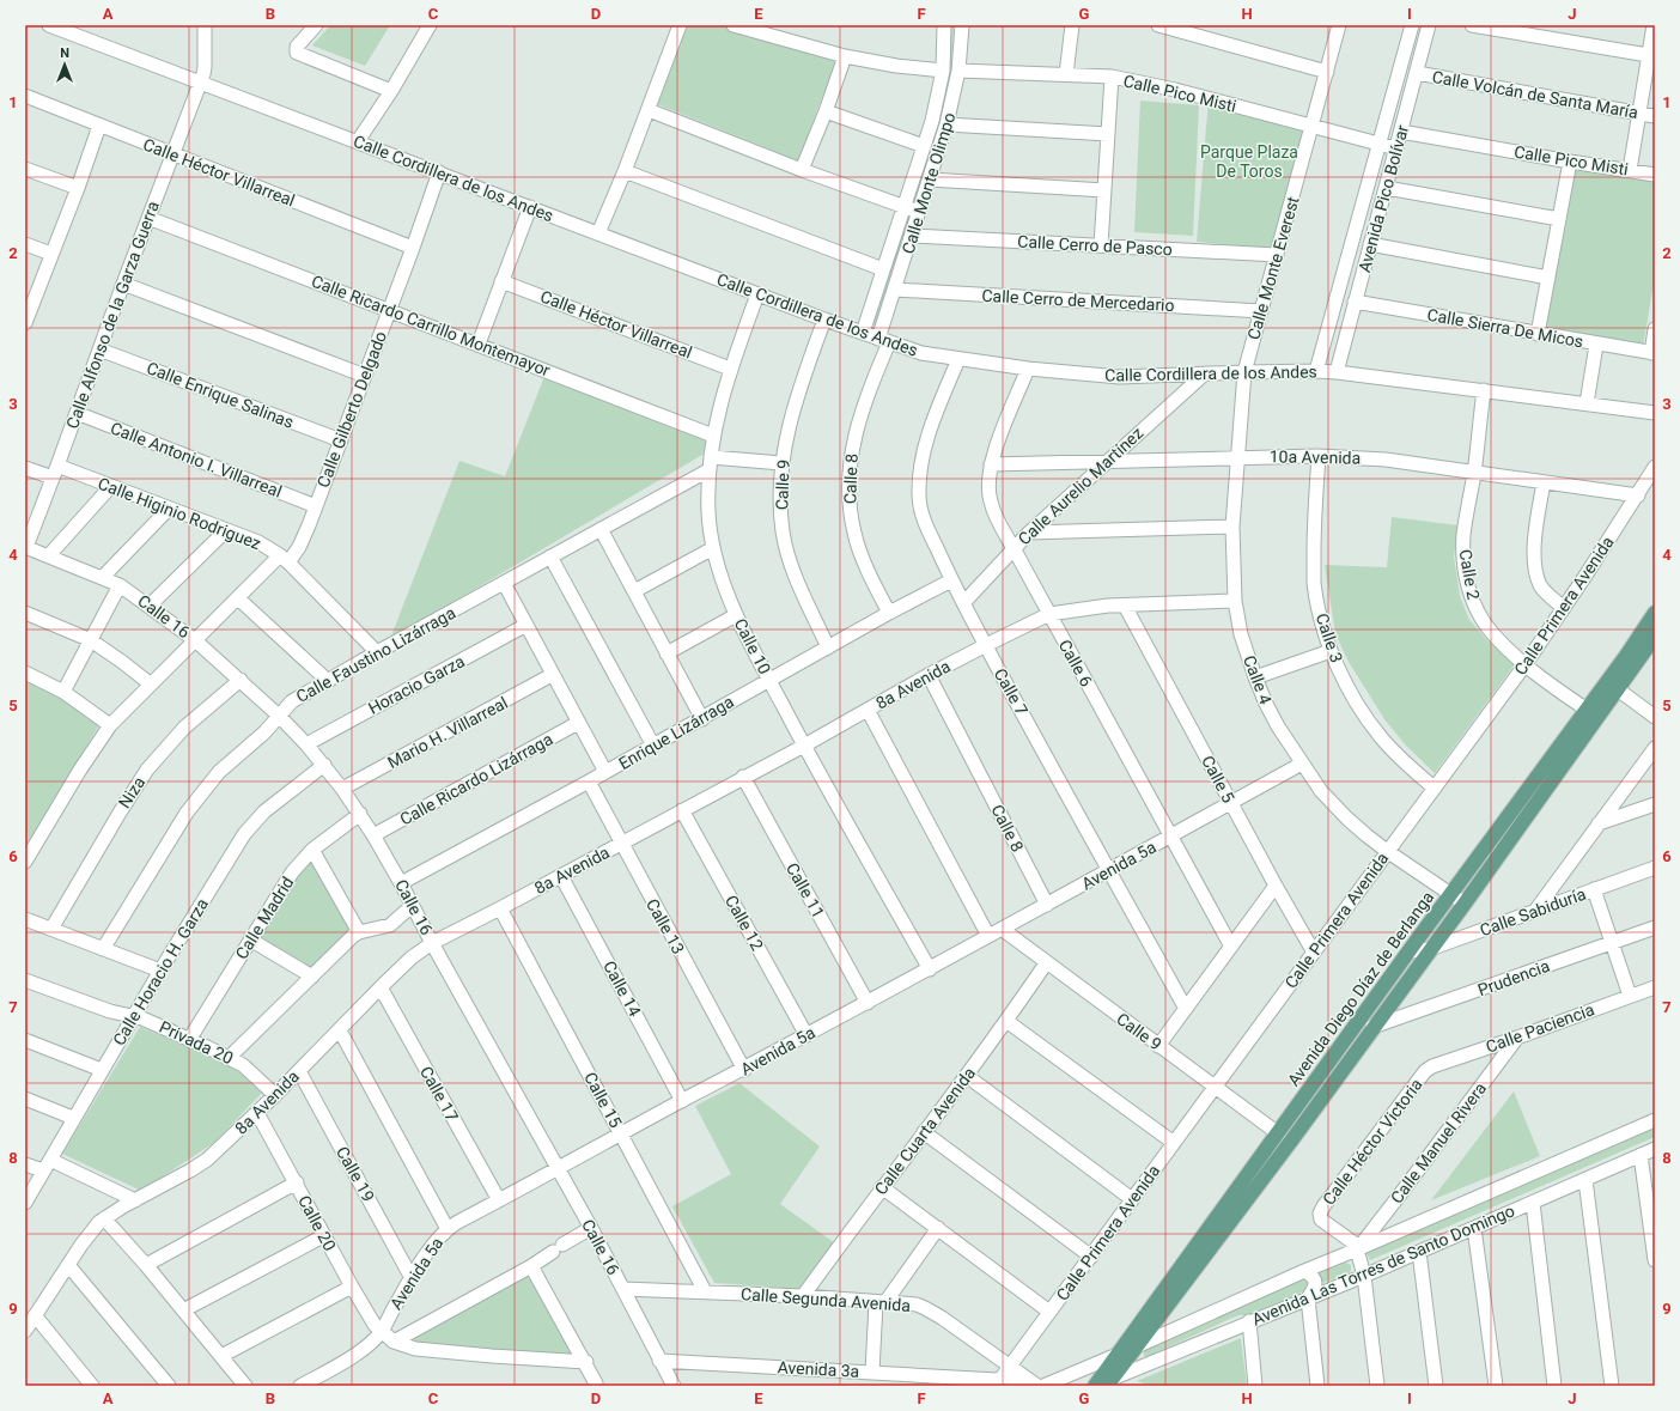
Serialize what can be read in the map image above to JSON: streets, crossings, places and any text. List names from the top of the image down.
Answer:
{
  "streets": {
    "main road": ["Avenida Diego Díaz de Berlanga"],
    "street": [
      "Calle Pico Misti",
      "Calle Volcán de Santa María",
      "Calle Héctor Villarreal",
      "Calle Cordillera de los Andes",
      "Calle Monte Olimpo",
      "Avenida Pico Bolívar",
      "Calle Cerro de Pasco",
      "Calle Monte Everest",
      "Calle Cerro de Mercedario",
      "Calle Alfonso de la Garza Guerra",
      "Calle Ricardo Carrillo Montemayor",
      "Calle Sierra De Micos",
      "Calle Enrique Salinas",
      "Calle Gilberto Delgado",
      "10a Avenida",
      "Calle Antonio I. Villarreal",
      "Calle 8",
      "Calle 9",
      "Calle Aurelio Martínez",
      "Calle Higinio Rodriguez",
      "Calle 2",
      "Calle Primera Avenida",
      "Calle 16",
      "Calle 3",
      "Calle 10",
      "Calle Faustino Lizárraga",
      "Calle 6",
      "Calle 4",
      "Horacio Garza",
      "8a Avenida",
      "Calle 7",
      "Mario H. Villarreal",
      "Enrique Lizárraga",
      "Calle Ricardo Lizárraga",
      "Calle 5",
      "Niza",
      "Avenida 5a",
      "Calle 11",
      "Calle Sabiduría",
      "Calle Madrid",
      "Calle 12",
      "Calle 13",
      "Calle Horacio H. Garza",
      "Prudencia",
      "Calle 14",
      "Calle Paciencia",
      "Privada 20",
      "Calle 17",
      "Calle 15",
      "Calle Cuarta Avenida",
      "Calle Héctor Victoria",
      "Calle Manuel Rivera",
      "Calle 19",
      "Calle 20",
      "Avenida Las Torres de Santo Domingo",
      "Calle Segunda Avenida",
      "Avenida 3a"
    ]
  },
  "crossings": [
    ["Calle Pico Misti", "Calle Monte Olimpo"],
    ["Calle Pico Misti", "Avenida Pico Bolívar"],
    ["Calle Pico Misti", "Calle Monte Everest"],
    ["Calle Volcán de Santa María", "Avenida Pico Bolívar"],
    ["Calle Héctor Villarreal", "Calle Alfonso de la Garza Guerra"],
    ["Calle Héctor Villarreal", "Calle Gilberto Delgado"],
    ["Calle Héctor Villarreal", "Calle 10"],
    ["Calle Cordillera de los Andes", "Calle Monte Olimpo"],
    ["Calle Cordillera de los Andes", "Avenida Pico Bolívar"],
    ["Calle Cordillera de los Andes", "Calle Monte Everest"],
    ["Calle Cordillera de los Andes", "Calle Alfonso de la Garza Guerra"],
    ["Calle Cordillera de los Andes", "Calle Gilberto Delgado"],
    ["Calle Cordillera de los Andes", "Calle 8"],
    ["Calle Cordillera de los Andes", "Calle 9"],
    ["Calle Cordillera de los Andes", "Calle Aurelio Martínez"],
    ["Calle Cordillera de los Andes", "Calle 2"],
    ["Calle Cordillera de los Andes", "Calle 10"],
    ["Calle Cordillera de los Andes", "Calle 6"],
    ["Calle Cordillera de los Andes", "Calle 4"],
    ["Calle Cordillera de los Andes", "Calle 7"],
    ["Calle Monte Olimpo", "Calle Cerro de Pasco"],
    ["Calle Monte Olimpo", "Calle Cerro de Mercedario"],
    ["Calle Monte Olimpo", "Calle 8"],
    ["Avenida Pico Bolívar", "Calle Sierra De Micos"],
    ["Calle Cerro de Pasco", "Calle Monte Everest"],
    ["Calle Monte Everest", "Calle Cerro de Mercedario"],
    ["Calle Monte Everest", "Calle 4"],
    ["Calle Alfonso de la Garza Guerra", "Calle Ricardo Carrillo Montemayor"],
    ["Calle Alfonso de la Garza Guerra", "Calle Enrique Salinas"],
    ["Calle Alfonso de la Garza Guerra", "Calle Antonio I. Villarreal"],
    ["Calle Alfonso de la Garza Guerra", "Calle Higinio Rodriguez"],
    ["Calle Alfonso de la Garza Guerra", "Calle 16"],
    ["Calle Ricardo Carrillo Montemayor", "Calle Gilberto Delgado"],
    ["Calle Ricardo Carrillo Montemayor", "Calle 10"],
    ["Calle Enrique Salinas", "Calle Gilberto Delgado"],
    ["Calle Gilberto Delgado", "Calle Antonio I. Villarreal"],
    ["Calle Gilberto Delgado", "Calle Higinio Rodriguez"],
    ["Calle Gilberto Delgado", "Calle 16"],
    ["10a Avenida", "Calle Aurelio Martínez"],
    ["10a Avenida", "Calle 2"],
    ["10a Avenida", "Calle Primera Avenida"],
    ["10a Avenida", "Calle 3"],
    ["10a Avenida", "Calle 6"],
    ["10a Avenida", "Calle 4"],
    ["Calle 8", "8a Avenida"],
    ["Calle 8", "Enrique Lizárraga"],
    ["Calle 8", "Avenida 5a"],
    ["Calle 9", "Calle Primera Avenida"],
    ["Calle 9", "Enrique Lizárraga"],
    ["Calle 9", "Avenida 5a"],
    ["Calle 9", "Avenida Diego Díaz de Berlanga"],
    ["Calle 9", "Calle Cuarta Avenida"],
    ["Calle Aurelio Martínez", "Calle 6"],
    ["Calle Aurelio Martínez", "Calle 7"],
    ["Calle Higinio Rodriguez", "Calle Faustino Lizárraga"],
    ["Calle 2", "Calle Primera Avenida"],
    ["Calle 2", "Avenida Diego Díaz de Berlanga"],
    ["Calle Primera Avenida", "Calle 3"],
    ["Calle Primera Avenida", "Calle 4"],
    ["Calle Primera Avenida", "Calle 5"],
    ["Calle Primera Avenida", "Calle Segunda Avenida"],
    ["Calle Primera Avenida", "Avenida 3a"],
    ["Calle 16", "Calle Faustino Lizárraga"],
    ["Calle 16", "Horacio Garza"],
    ["Calle 16", "8a Avenida"],
    ["Calle 16", "Mario H. Villarreal"],
    ["Calle 16", "Enrique Lizárraga"],
    ["Calle 16", "Calle Ricardo Lizárraga"],
    ["Calle 16", "Niza"],
    ["Calle 16", "Avenida 5a"],
    ["Calle 16", "Calle Madrid"],
    ["Calle 16", "Calle Horacio H. Garza"],
    ["Calle 16", "Calle Segunda Avenida"],
    ["Calle 16", "Avenida 3a"],
    ["Calle 10", "Calle Faustino Lizárraga"],
    ["Calle 10", "8a Avenida"],
    ["Calle 10", "Enrique Lizárraga"],
    ["Calle 10", "Avenida 5a"],
    ["Calle 6", "8a Avenida"],
    ["Calle 6", "Avenida 5a"],
    ["Calle 4", "8a Avenida"],
    ["Calle 4", "Avenida 5a"],
    ["Calle 4", "Avenida Diego Díaz de Berlanga"],
    ["8a Avenida", "Calle 7"],
    ["8a Avenida", "Calle 5"],
    ["8a Avenida", "Calle 11"],
    ["8a Avenida", "Calle 12"],
    ["8a Avenida", "Calle 13"],
    ["8a Avenida", "Calle 14"],
    ["8a Avenida", "Privada 20"],
    ["8a Avenida", "Calle 17"],
    ["8a Avenida", "Calle 15"],
    ["8a Avenida", "Calle 19"],
    ["8a Avenida", "Calle 20"],
    ["Calle 7", "Enrique Lizárraga"],
    ["Calle 7", "Avenida 5a"],
    ["Enrique Lizárraga", "Calle 13"],
    ["Calle 5", "Avenida 5a"],
    ["Avenida 5a", "Calle 11"],
    ["Avenida 5a", "Calle 12"],
    ["Avenida 5a", "Calle 13"],
    ["Avenida 5a", "Calle 14"],
    ["Avenida 5a", "Calle 17"],
    ["Avenida 5a", "Calle 15"],
    ["Avenida 5a", "Calle 19"],
    ["Avenida 5a", "Calle 20"],
    ["Calle Sabiduría", "Avenida Diego Díaz de Berlanga"],
    ["Calle Madrid", "Privada 20"],
    ["Calle Horacio H. Garza", "Privada 20"],
    ["Prudencia", "Avenida Diego Díaz de Berlanga"],
    ["Avenida Diego Díaz de Berlanga", "Avenida Las Torres de Santo Domingo"],
    ["Calle Paciencia", "Calle Héctor Victoria"],
    ["Calle Paciencia", "Calle Manuel Rivera"],
    ["Calle 15", "Calle Segunda Avenida"],
    ["Calle Cuarta Avenida", "Calle Segunda Avenida"],
    ["Calle Héctor Victoria", "Calle Manuel Rivera"],
    ["Calle Héctor Victoria", "Avenida Las Torres de Santo Domingo"],
    ["Calle Manuel Rivera", "Avenida Las Torres de Santo Domingo"],
    ["Calle Segunda Avenida", "Avenida 3a"]
  ],
  "parks": ["Parque Plaza De Toros"],
  "north": "top",
  "grid": {
    "columns": [
      "A",
      "B",
      "C",
      "D",
      "E",
      "F",
      "G",
      "H",
      "I",
      "J"
    ],
    "rows": [
      "1",
      "2",
      "3",
      "4",
      "5",
      "6",
      "7",
      "8",
      "9"
    ]
  }
}
